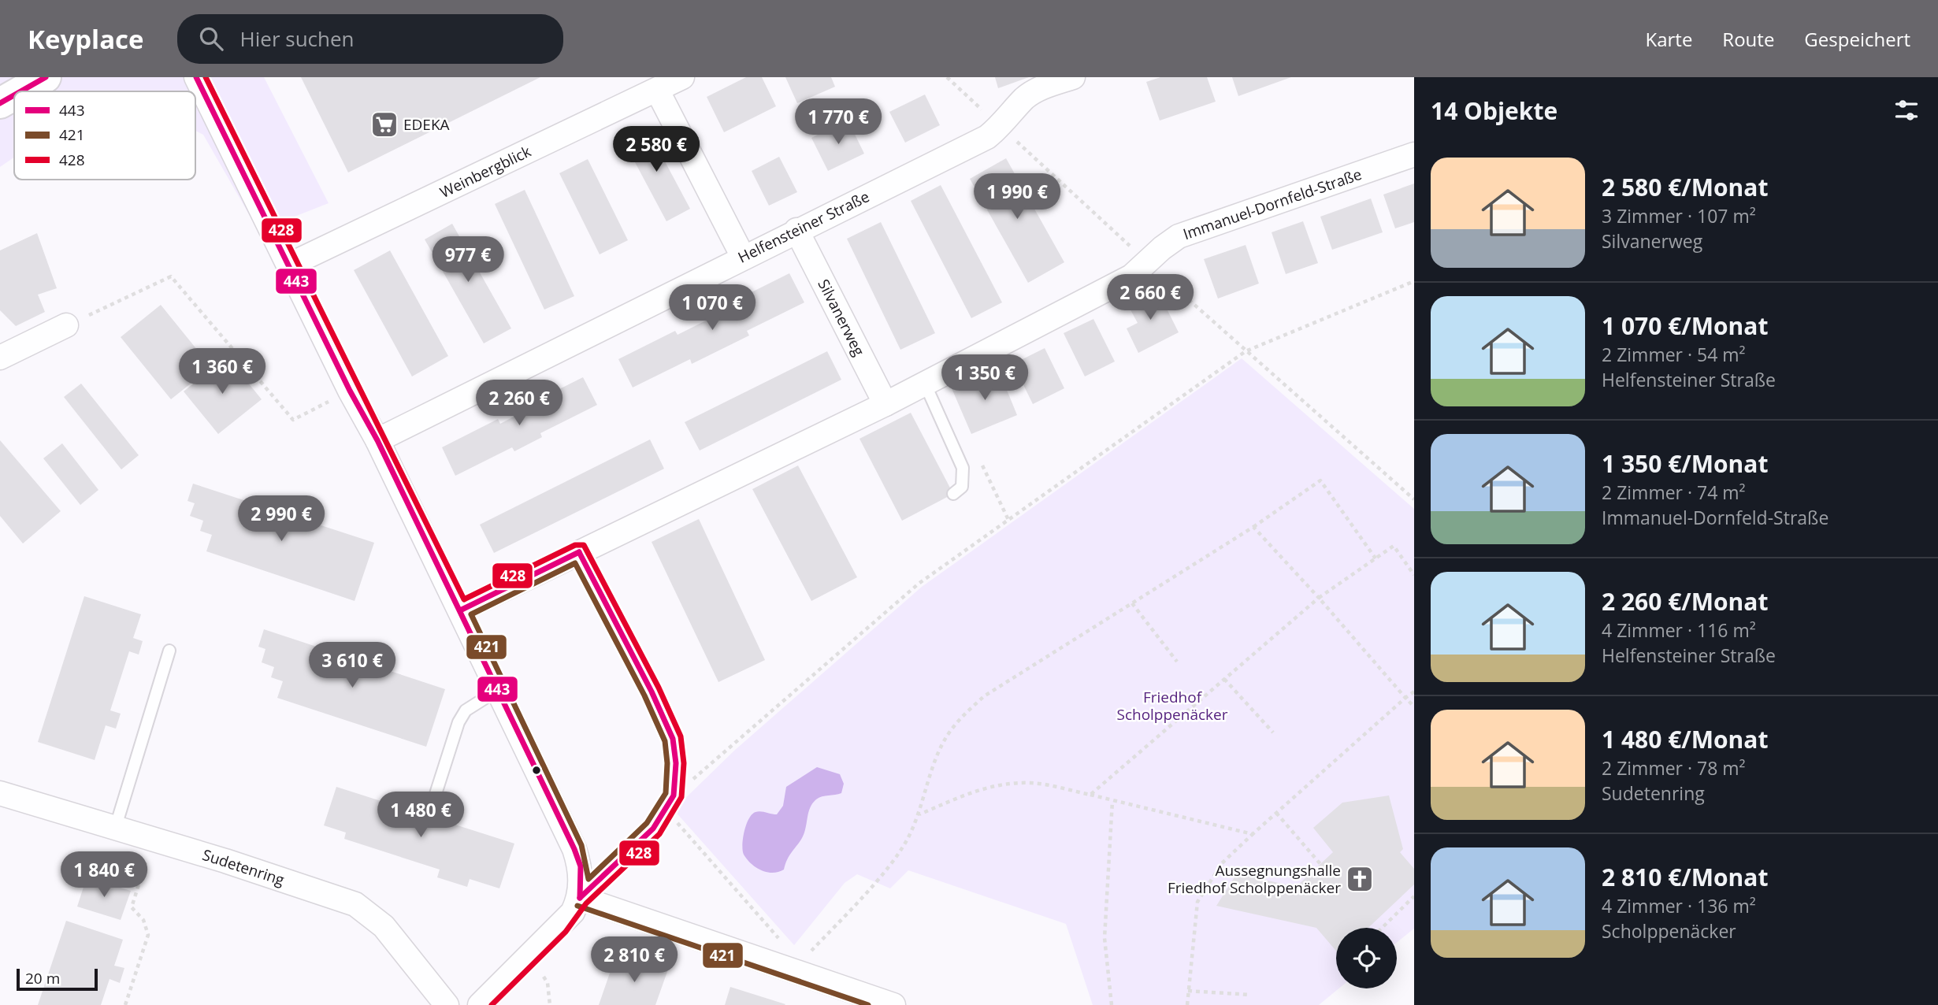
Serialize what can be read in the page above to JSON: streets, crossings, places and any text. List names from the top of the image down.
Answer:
{
  "streets": {
    "street": [
      "Weinbergblick",
      "Immanuel-Dornfeld-Straße",
      "Helfensteiner Straße",
      "Silvanerweg",
      "Sudetenring"
    ]
  },
  "crossings": [
    ["Immanuel-Dornfeld-Straße", "Silvanerweg"],
    ["Helfensteiner Straße", "Silvanerweg"]
  ],
  "parks": ["Friedhof Scholppenäcker"],
  "places": {
    "supermarket": ["EDEKA"],
    "church": ["Aussegnungshalle Friedhof Scholppenäcker"]
  },
  "lines": ["transit line 443", "transit line 428", "transit line 421"],
  "legend": ["443", "421", "428"],
  "scale_bar": "20 m",
  "page": {
    "header": "Keyplace",
    "search": "Hier suchen",
    "nav": ["Karte", "Route", "Gespeichert"],
    "heading": "14 Objekte",
    "price": [
      "1 770 €",
      "2 580 €",
      "1 990 €",
      "977 €",
      "2 660 €",
      "1 070 €",
      "1 360 €",
      "1 350 €",
      "2 260 €",
      "2 990 €",
      "3 610 €",
      "1 480 €",
      "1 840 €",
      "2 810 €"
    ],
    "list": [
      {
        "name": "2 580 €/Monat",
        "note": "3 Zimmer · 107 m² · Silvanerweg"
      },
      {
        "name": "1 070 €/Monat",
        "note": "2 Zimmer · 54 m² · Helfensteiner Straße"
      },
      {
        "name": "1 350 €/Monat",
        "note": "2 Zimmer · 74 m² · Immanuel-Dornfeld-Straße"
      },
      {
        "name": "2 260 €/Monat",
        "note": "4 Zimmer · 116 m² · Helfensteiner Straße"
      },
      {
        "name": "1 480 €/Monat",
        "note": "2 Zimmer · 78 m² · Sudetenring"
      },
      {
        "name": "2 810 €/Monat",
        "note": "4 Zimmer · 136 m² · Scholppenäcker"
      }
    ],
    "scale": "20 m"
  }
}
